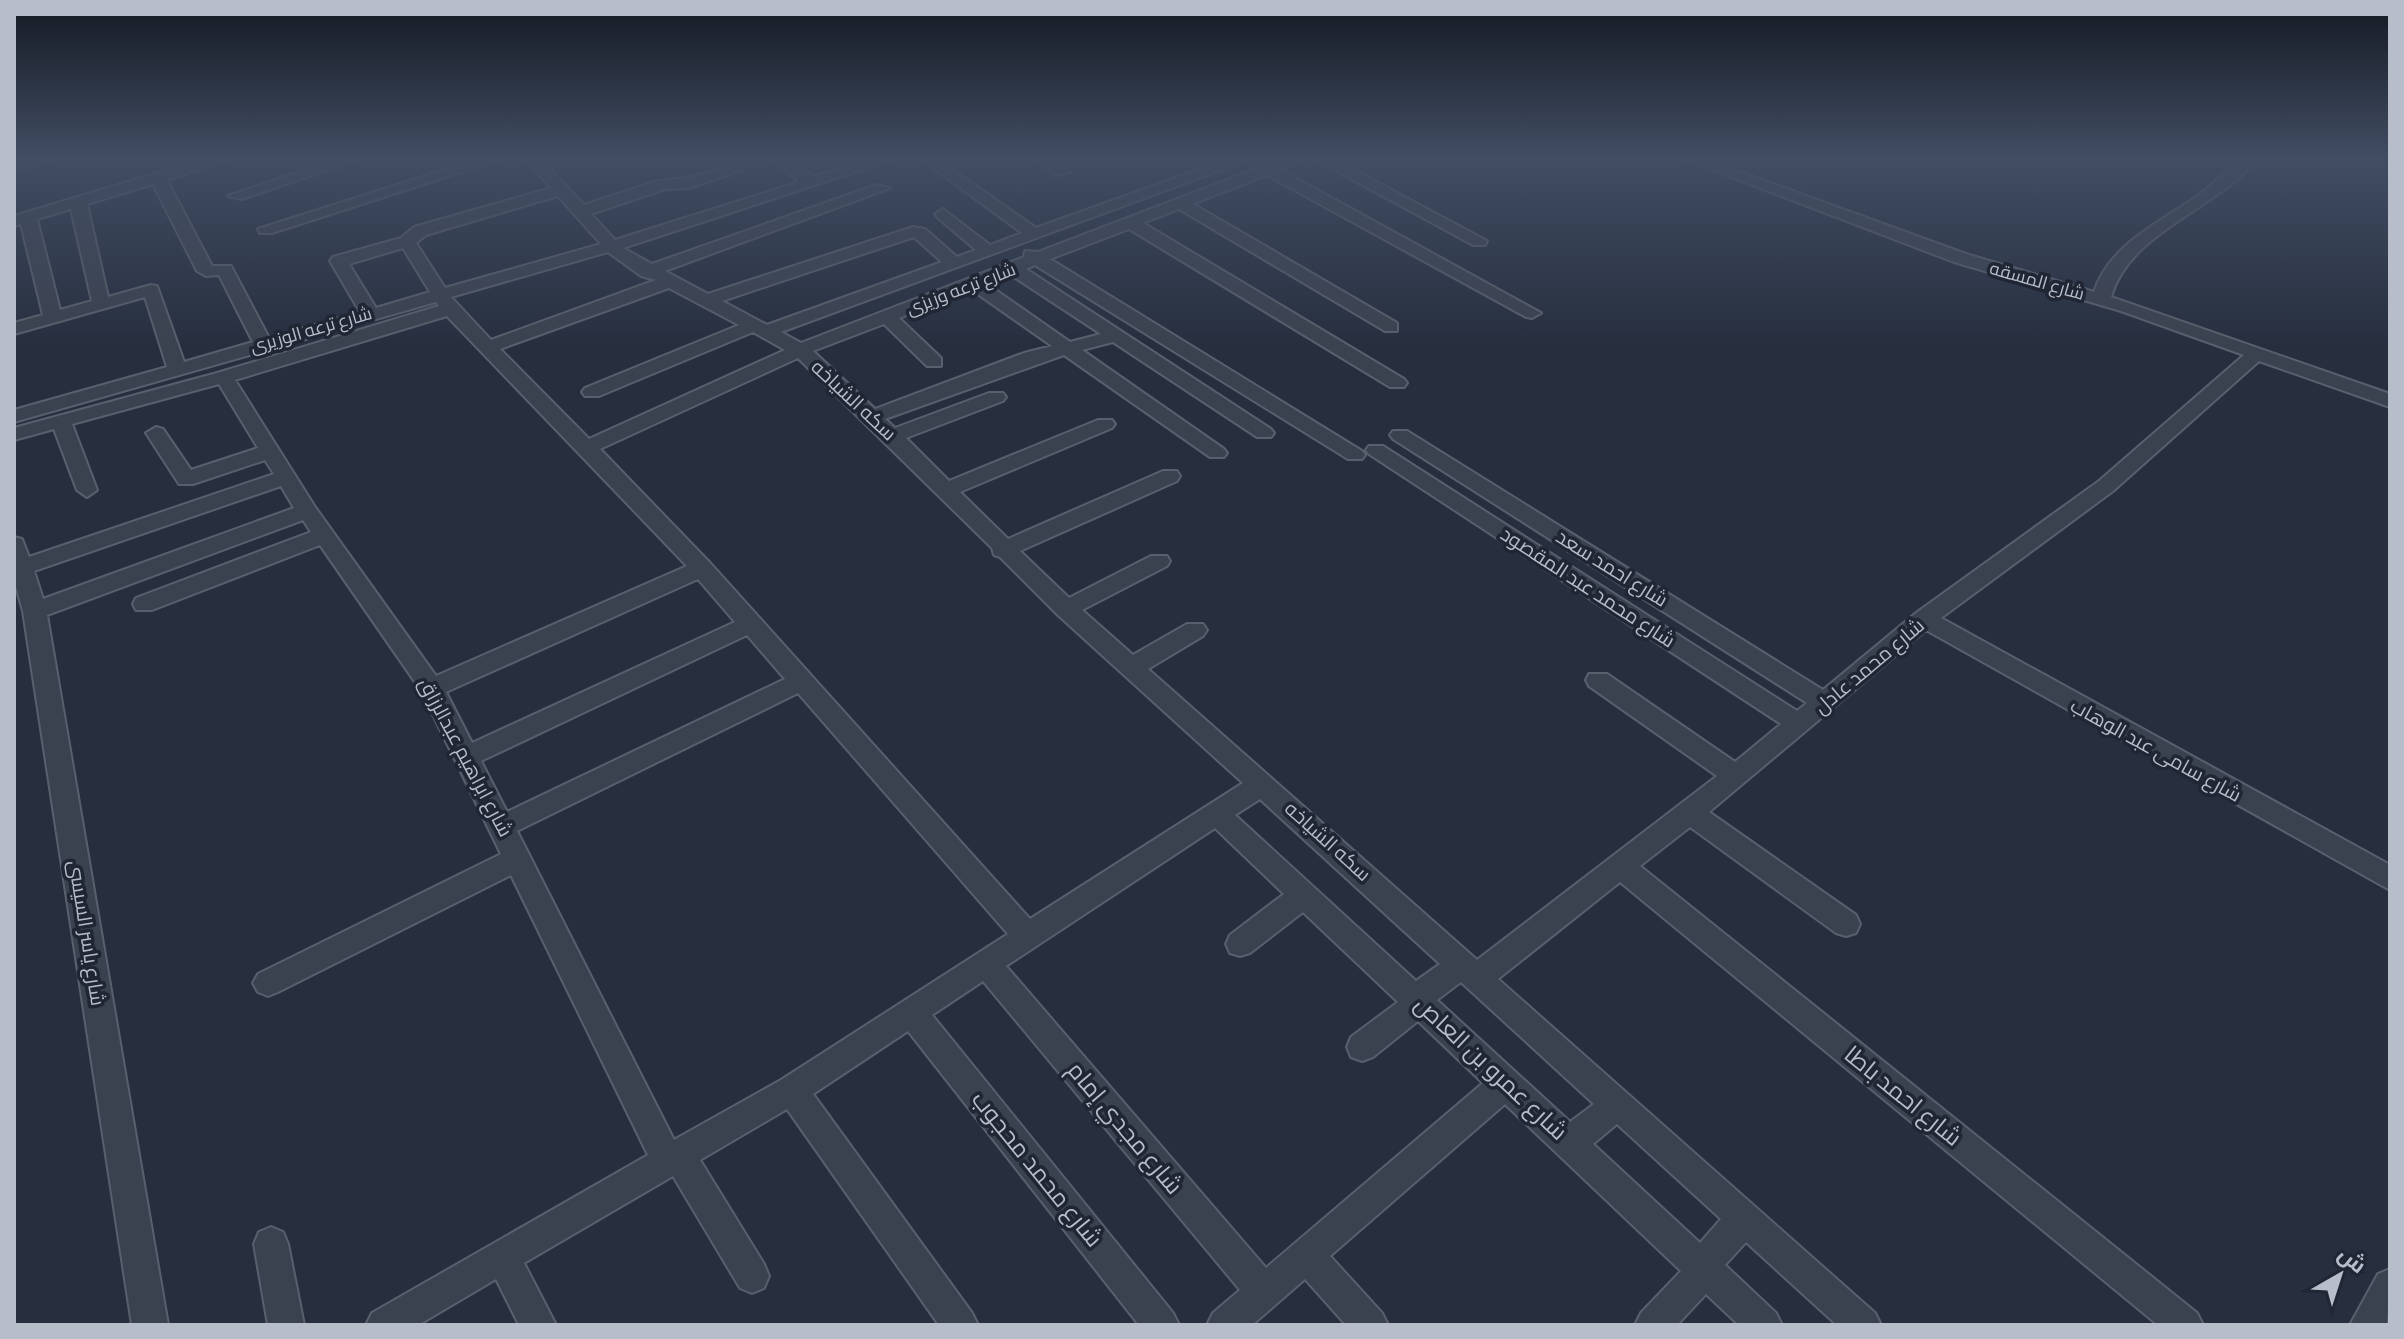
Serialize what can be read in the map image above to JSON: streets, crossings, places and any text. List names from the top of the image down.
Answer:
{
  "streets": {
    "street": [
      "شارع المسقه",
      "شارع ترعه وزيزى",
      "شارع ترعه الوزيرى",
      "سكه الشياخه",
      "شارع احمد سعد",
      "شارع محمد عبد المقصود",
      "شارع محمد عادل",
      "شارع سامى عبد الوهاب",
      "شارع ابراهيم عبدالرزاق",
      "شارع ياسر السيسى",
      "شارع عمرو بن العاص",
      "شارع احمد باطا",
      "شارع مجدي إمام",
      "شارع محمد محجوب"
    ]
  },
  "crossings": [
    ["شارع المسقه", "شارع محمد عادل"],
    ["شارع ترعه وزيزى", "سكه الشياخه"],
    ["شارع ترعه وزيزى", "شارع محمد عبد المقصود"],
    ["شارع ترعه الوزيرى", "شارع ابراهيم عبدالرزاق"],
    ["سكه الشياخه", "شارع محمد عادل"],
    ["شارع احمد سعد", "شارع محمد عادل"],
    ["شارع محمد عبد المقصود", "شارع محمد عادل"],
    ["شارع محمد عادل", "شارع سامى عبد الوهاب"],
    ["شارع محمد عادل", "شارع عمرو بن العاص"],
    ["شارع محمد عادل", "شارع احمد باطا"]
  ],
  "north": "top right"
}
